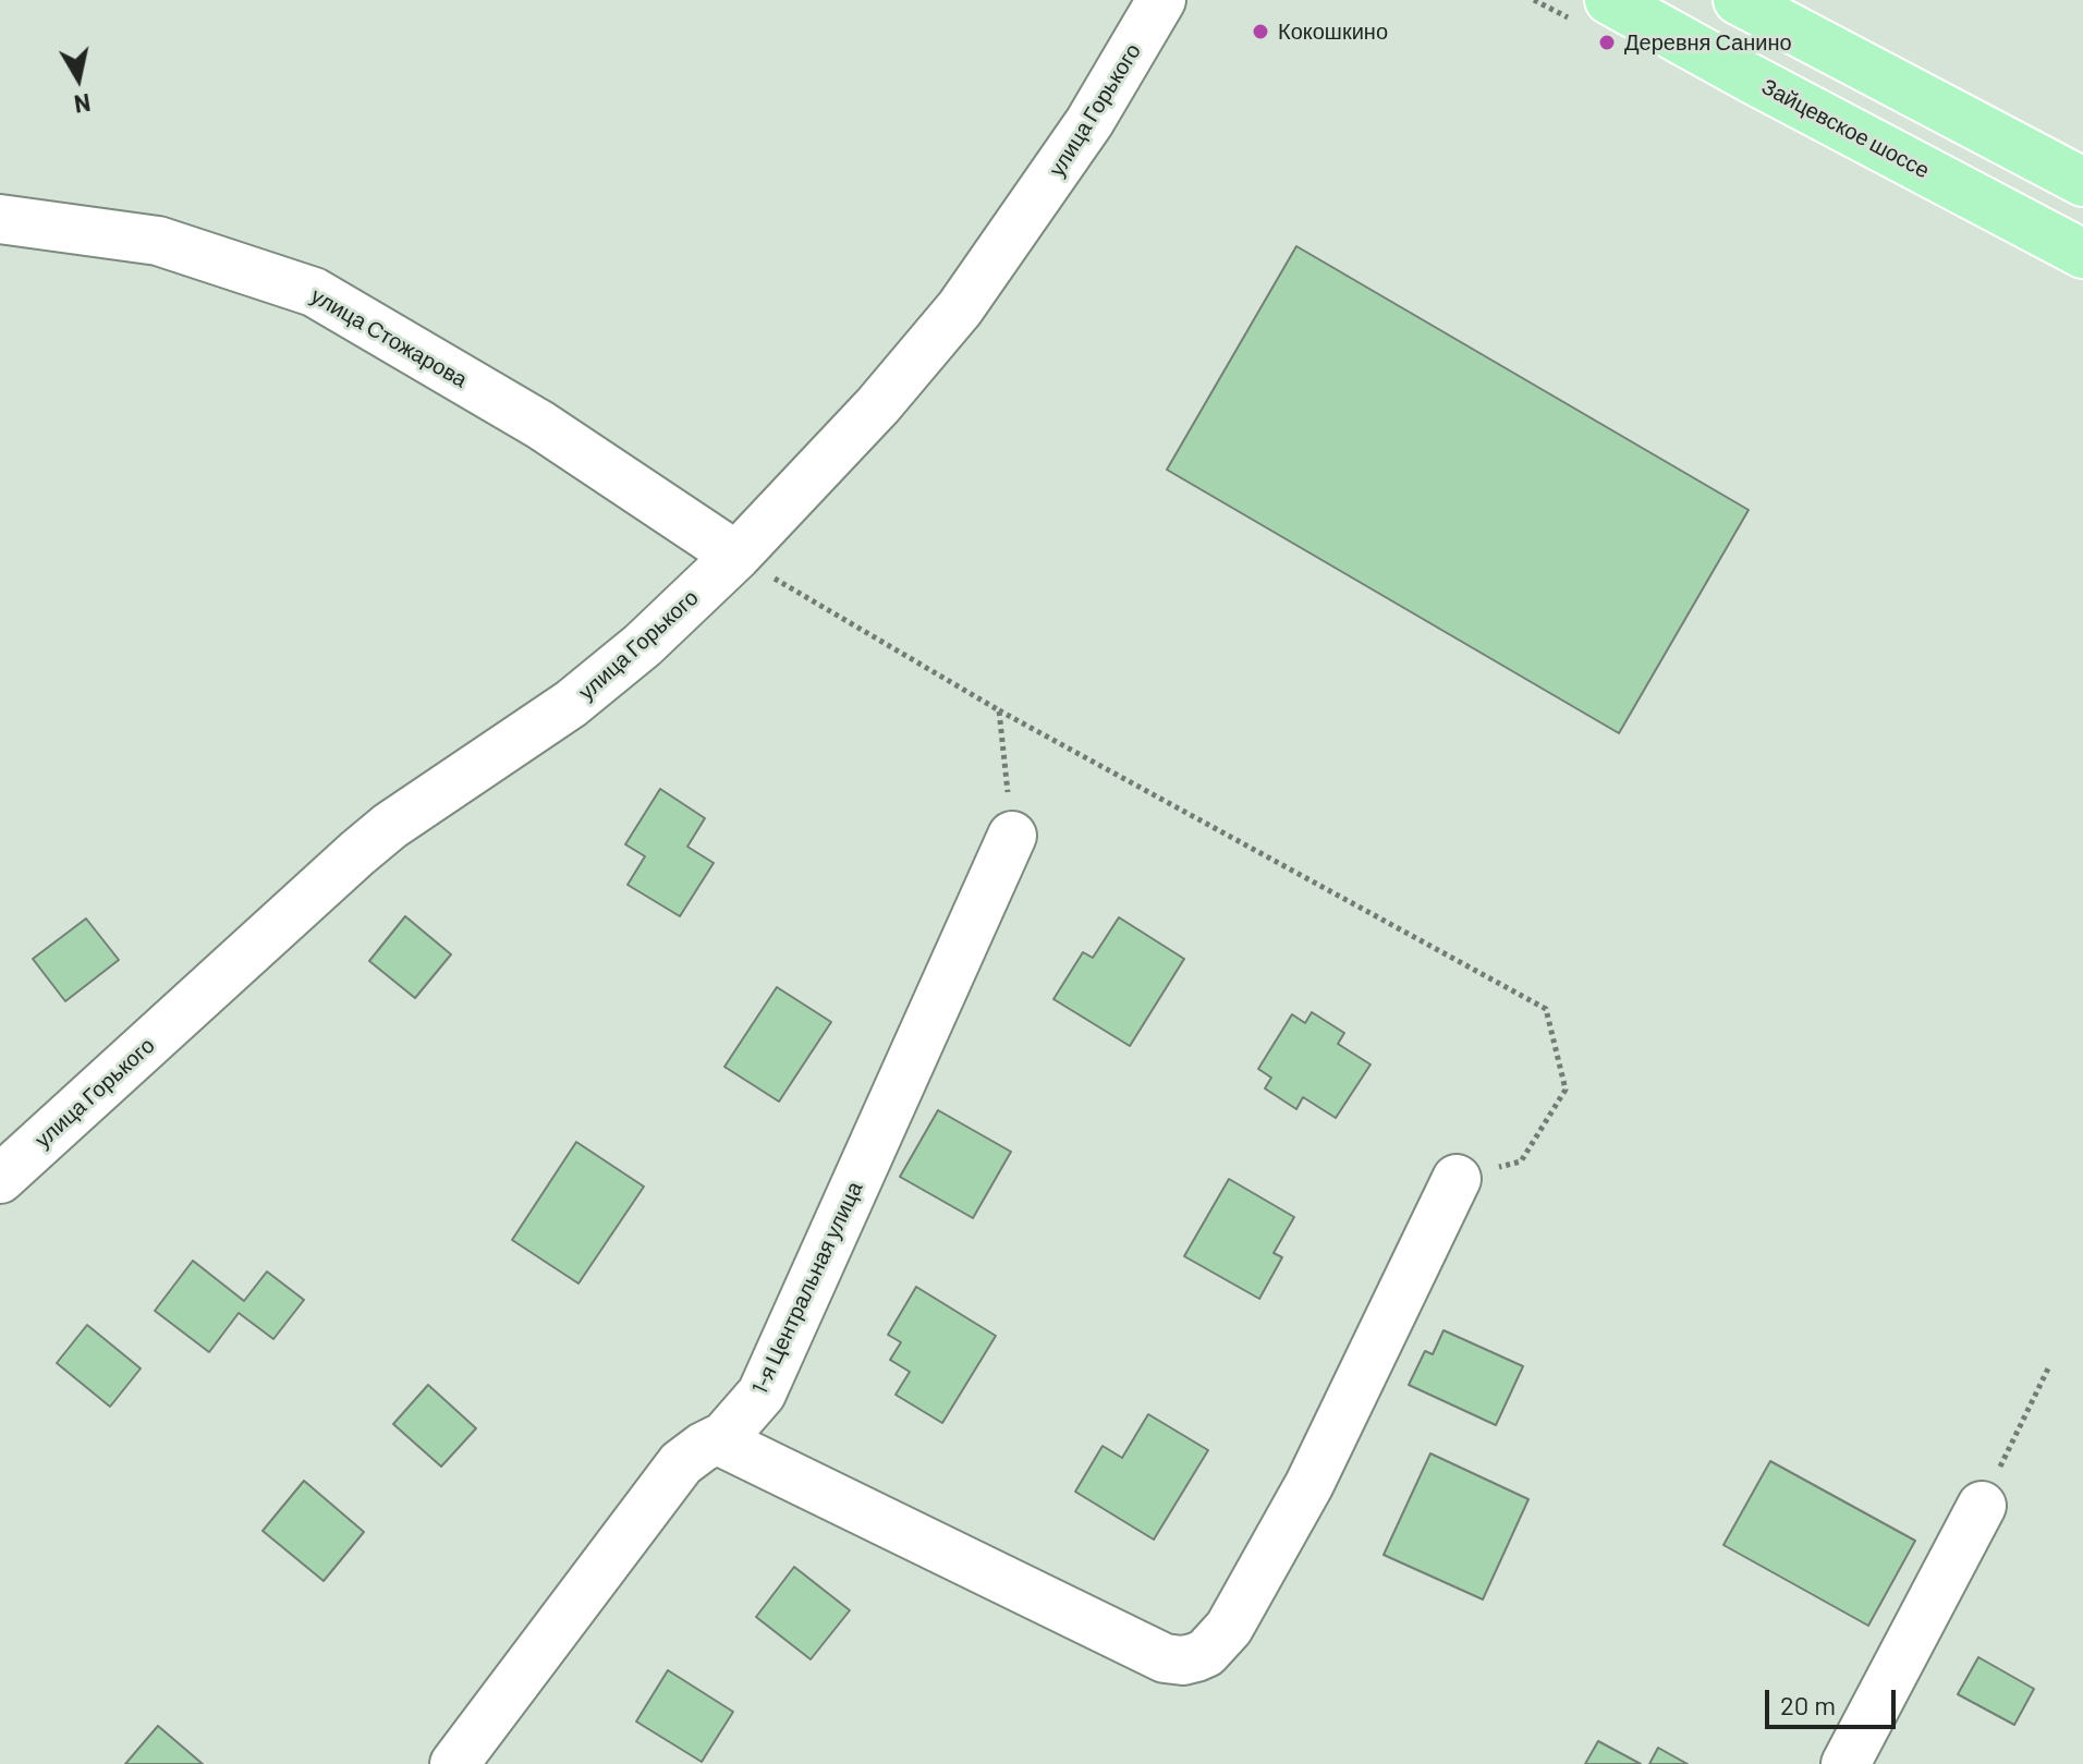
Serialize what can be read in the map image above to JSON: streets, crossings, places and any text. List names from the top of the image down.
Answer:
{
  "streets": {
    "main road": ["Зайцевское шоссе"],
    "street": ["улица Горького", "улица Стожарова", "1-я Центральная улица"]
  },
  "crossings": [
    ["улица Горького", "улица Стожарова"]
  ],
  "places": ["Кокошкино", "Деревня Санино"],
  "scale_bar": "20 m",
  "north": "bottom"
}
